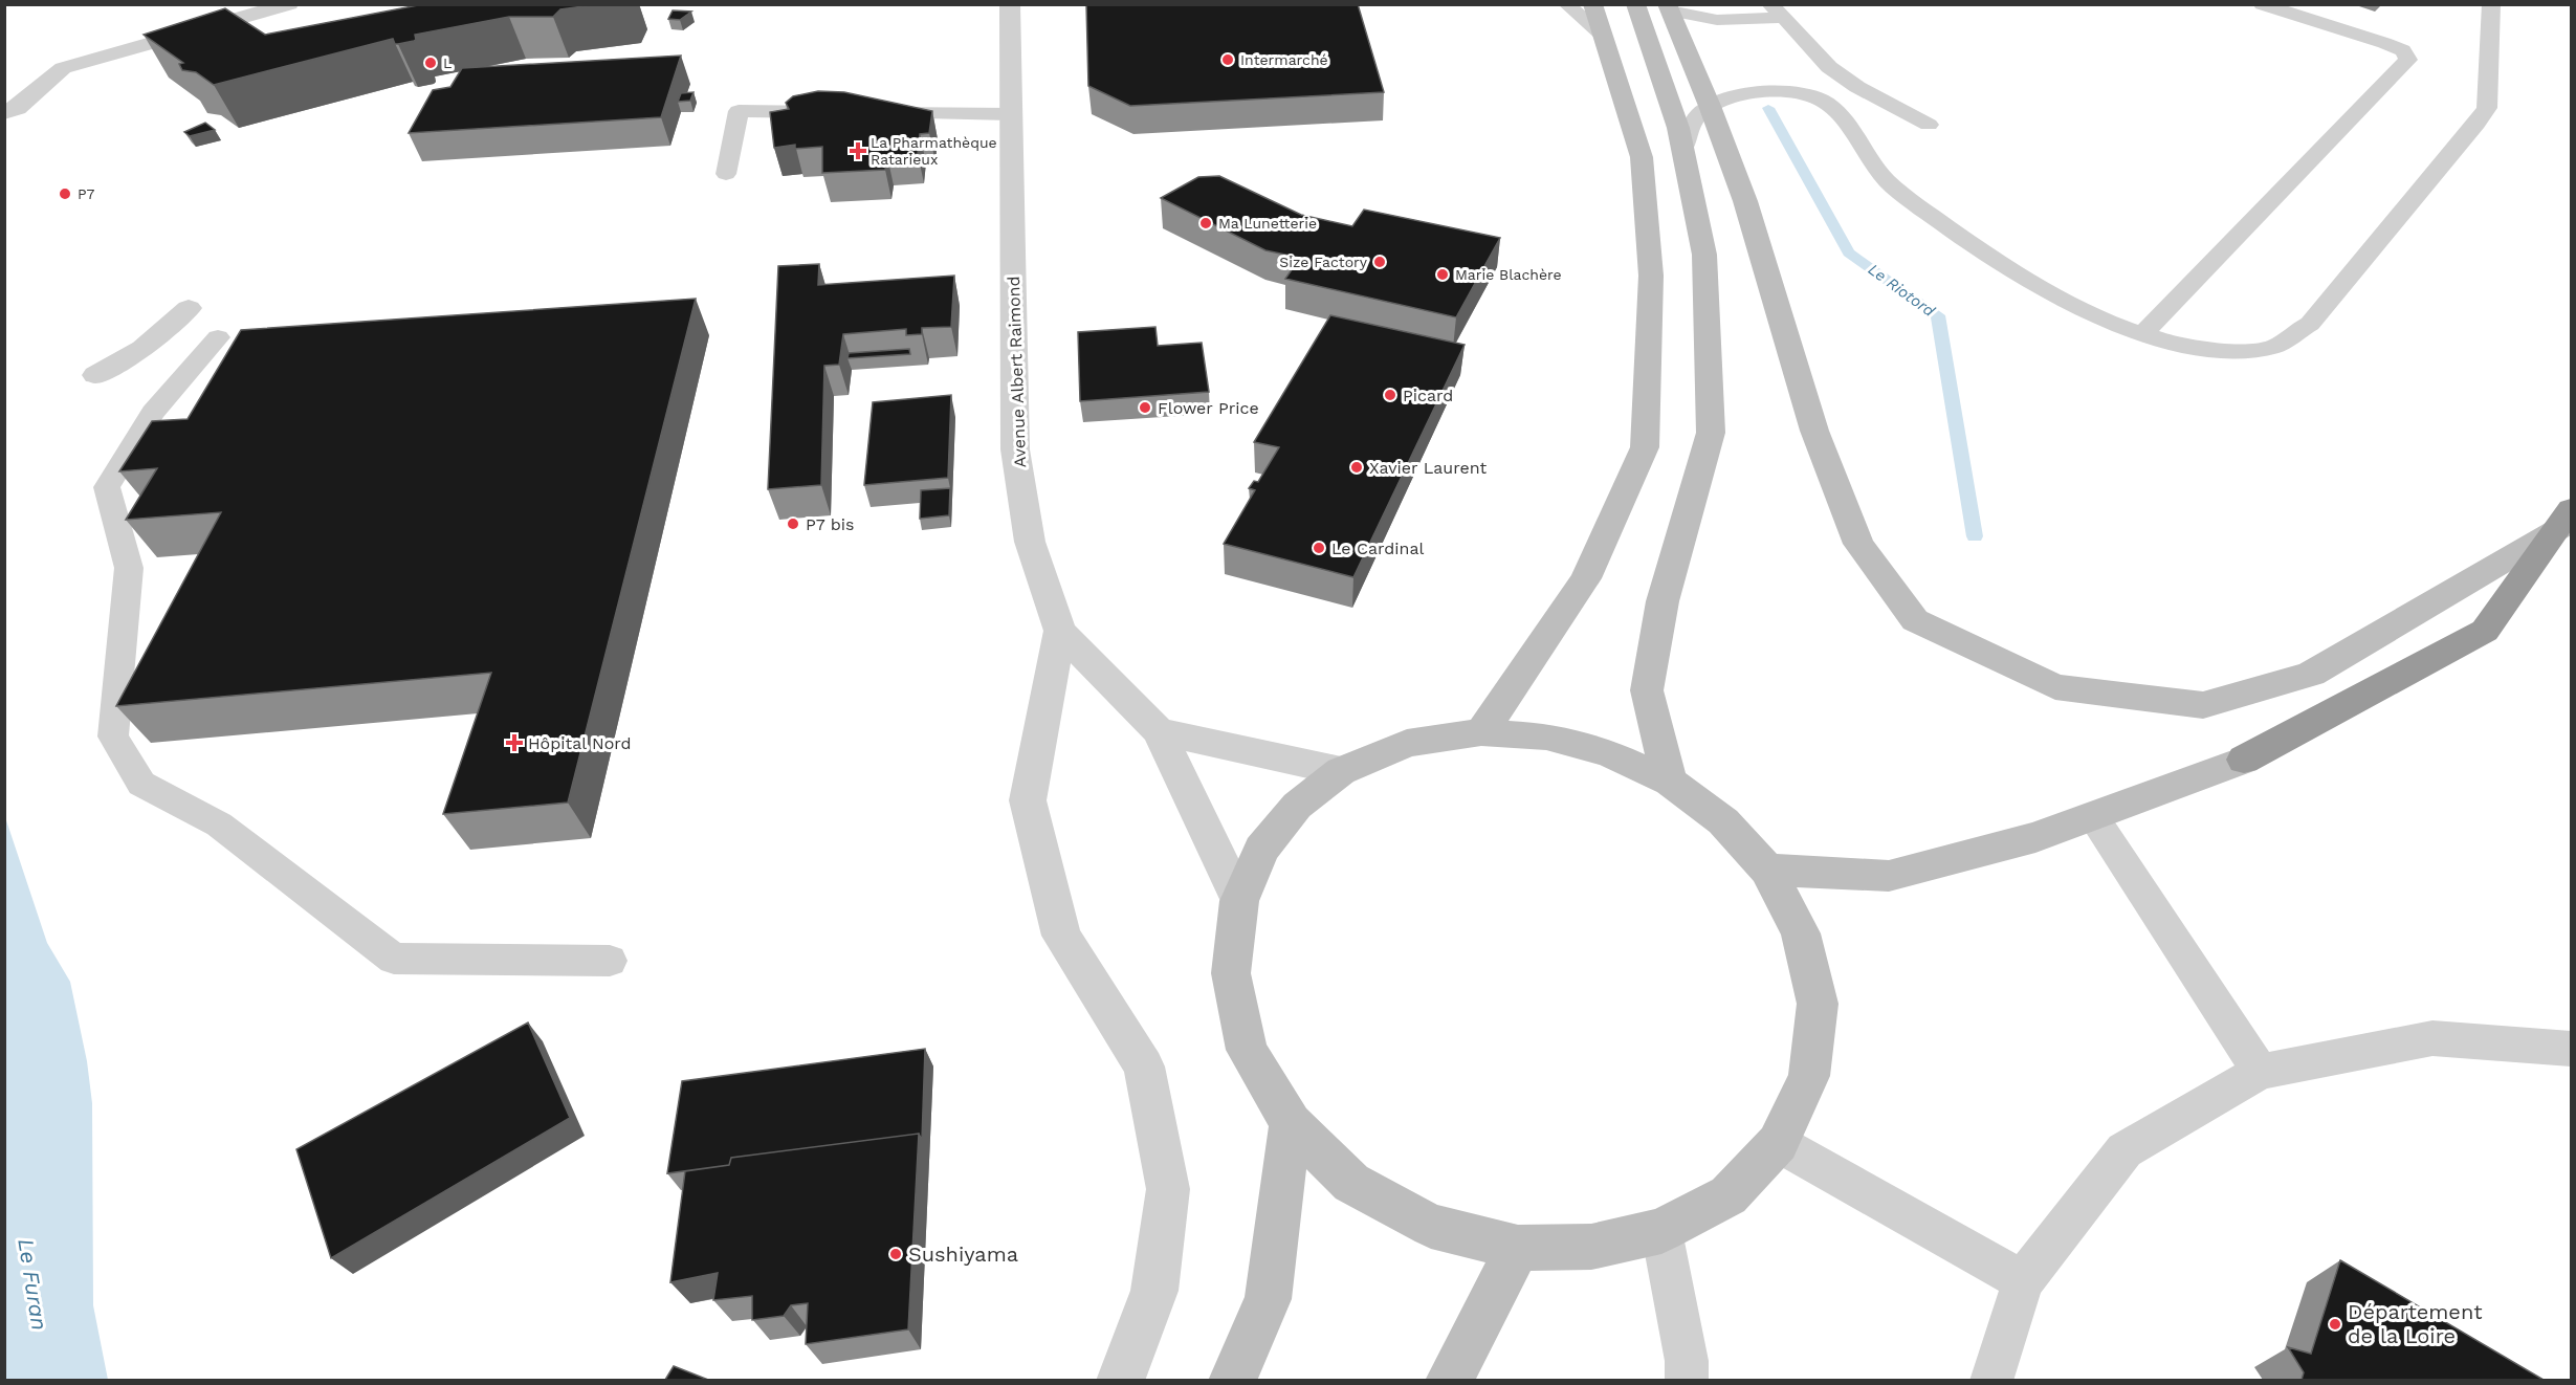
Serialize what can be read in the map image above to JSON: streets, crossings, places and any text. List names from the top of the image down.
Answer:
{
  "streets": {
    "street": ["Avenue Albert Raimond"]
  },
  "water": ["Le Riotord", "Le Furan"],
  "places": {
    "other": [
      "Intermarché",
      "L",
      "P7",
      "Ma Lunetterie",
      "Size Factory",
      "Marie Blachère",
      "Picard",
      "Flower Price",
      "Xavier Laurent",
      "P7 bis",
      "Le Cardinal",
      "Sushiyama",
      "Département de la Loire"
    ],
    "health": ["La Pharmathèque Ratarieux", "Hôpital Nord"]
  }
}
